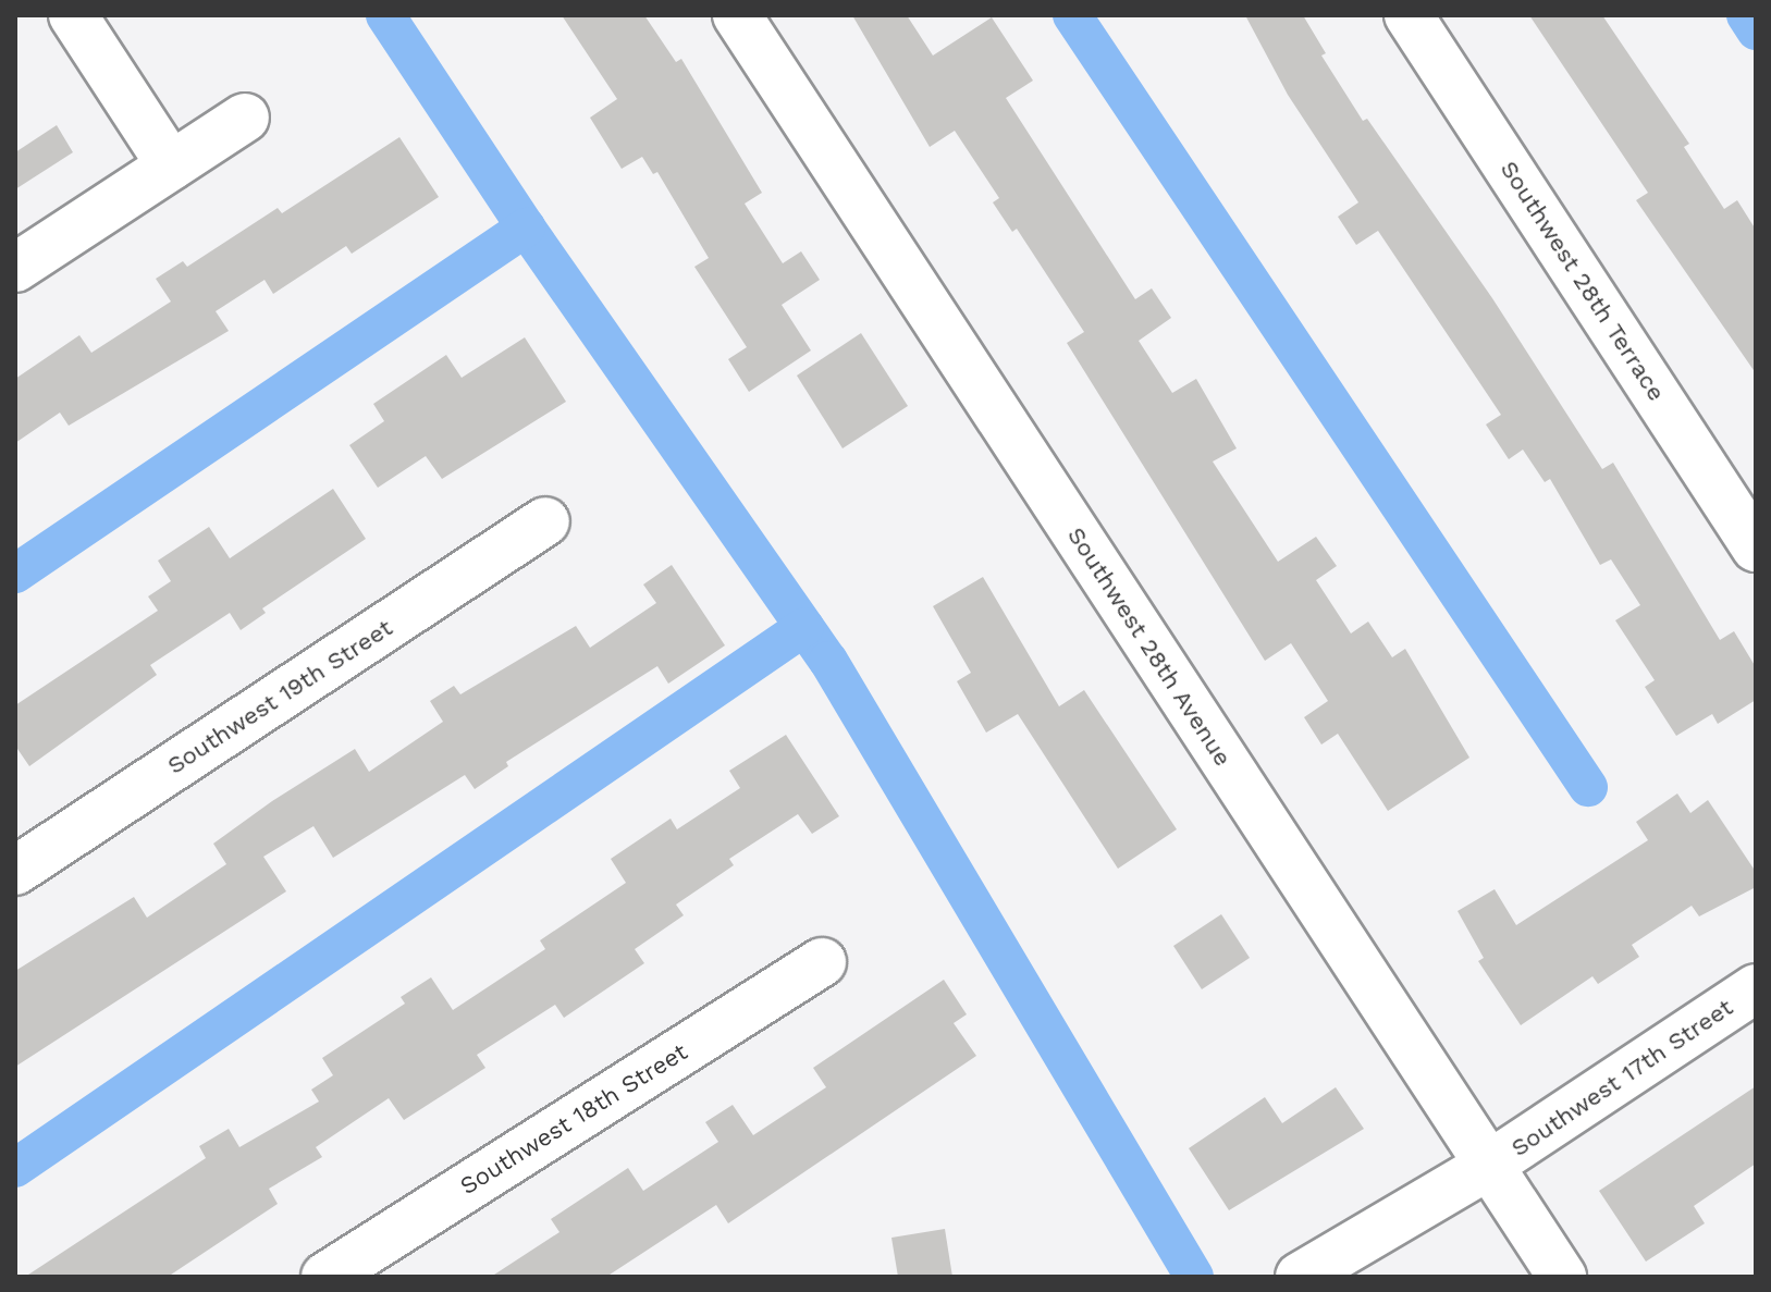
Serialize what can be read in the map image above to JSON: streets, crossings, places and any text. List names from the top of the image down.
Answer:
{
  "streets": {
    "street": [
      "Southwest 28th Terrace",
      "Southwest 28th Avenue",
      "Southwest 19th Street",
      "Southwest 17th Street",
      "Southwest 18th Street"
    ]
  },
  "crossings": [
    ["Southwest 28th Avenue", "Southwest 17th Street"]
  ]
}
